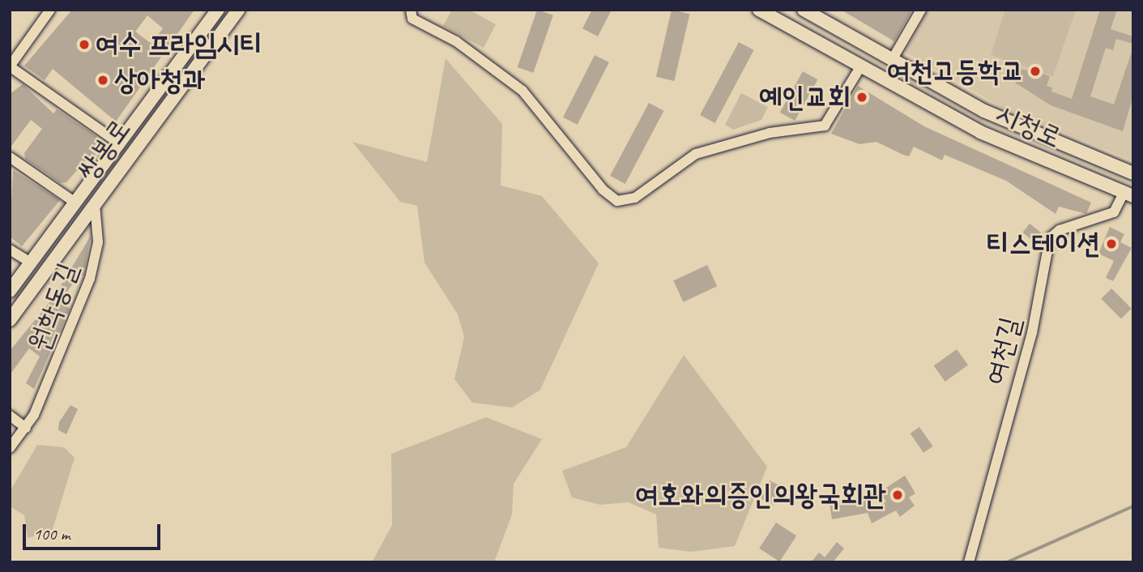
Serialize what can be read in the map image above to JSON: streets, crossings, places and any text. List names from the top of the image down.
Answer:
{
  "streets": {
    "street": [
      "시청로",
      "쌍봉로",
      "원학동길",
      "여천길"
    ]
  },
  "crossings": [
    ["시청로", "여천길"],
    ["쌍봉로", "원학동길"]
  ],
  "places": [
    "여수 프라임시티",
    "여천고등학교",
    "상아청과",
    "예인교회",
    "티스테이션",
    "여호와의증인의왕국회관"
  ],
  "scale_bar": "100 m"
}
